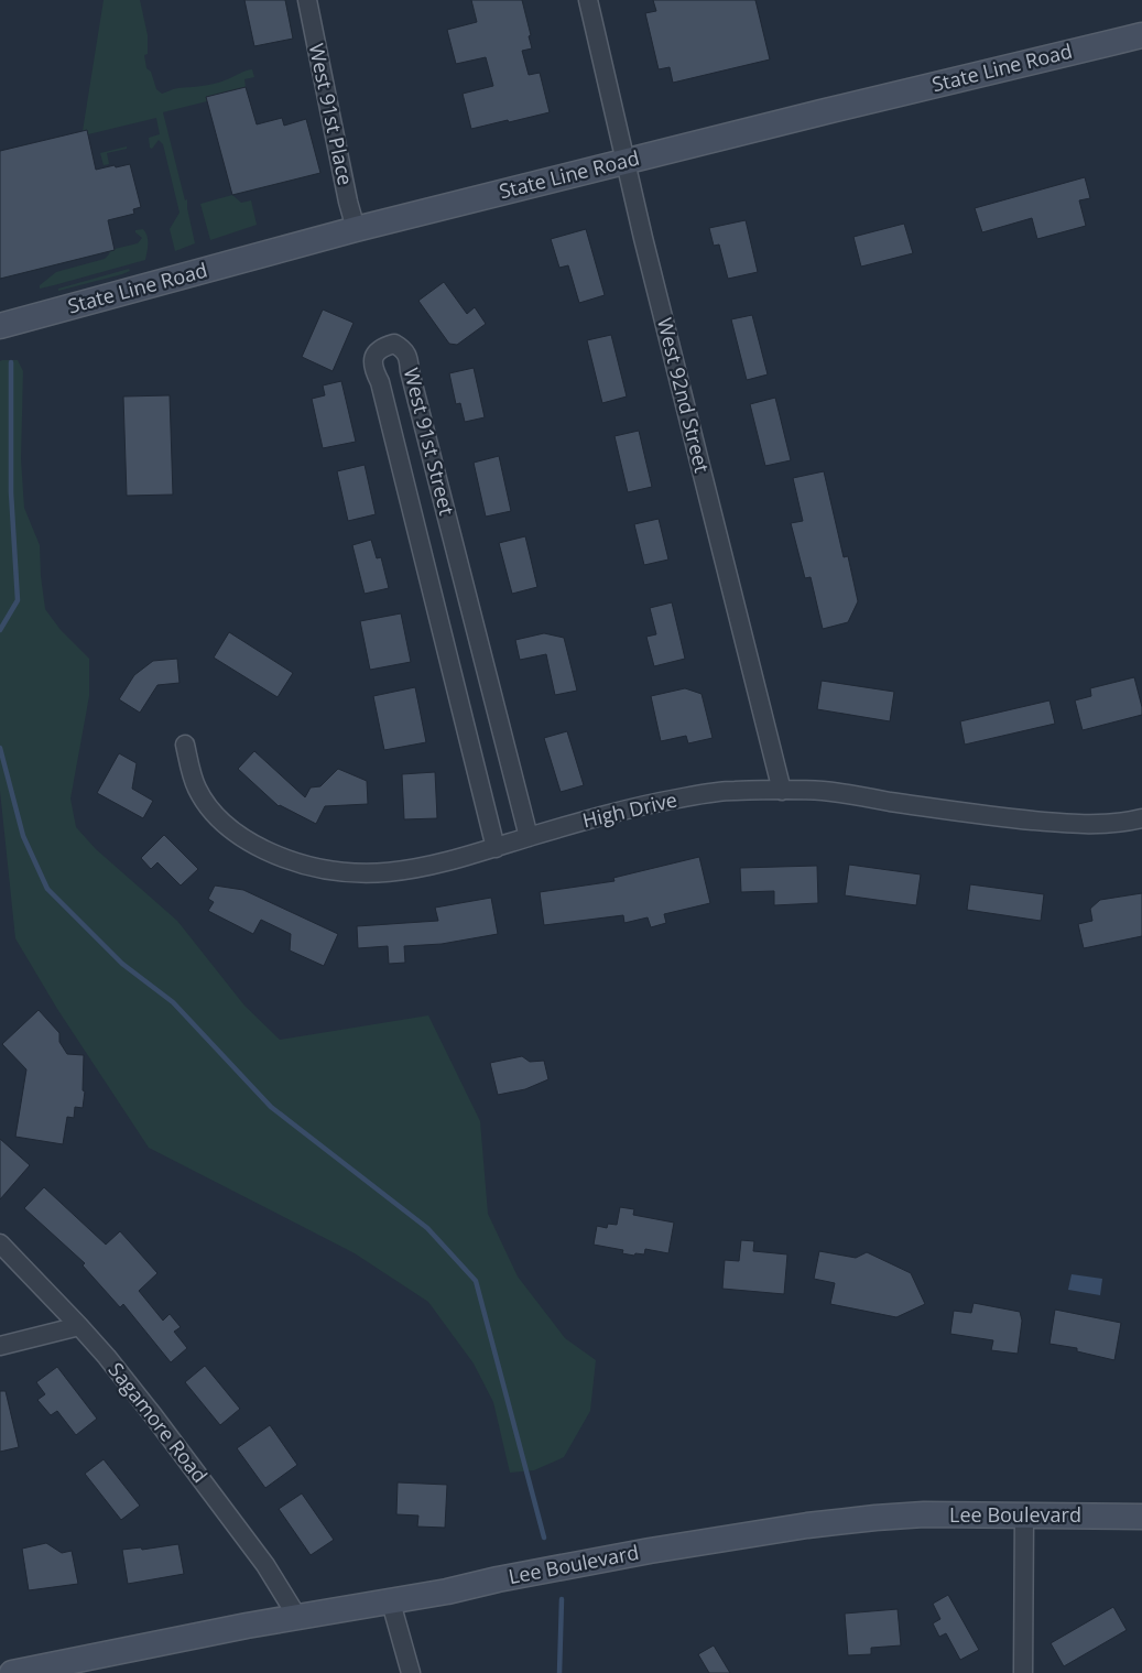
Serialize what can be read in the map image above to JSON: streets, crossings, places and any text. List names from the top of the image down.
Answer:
{
  "streets": {
    "main road": ["State Line Road", "Lee Boulevard"],
    "street": [
      "West 91st Place",
      "West 92nd Street",
      "West 91st Street",
      "High Drive",
      "Sagamore Road"
    ]
  },
  "crossings": [
    ["State Line Road", "West 91st Place"],
    ["State Line Road", "West 92nd Street"],
    ["West 92nd Street", "High Drive"],
    ["West 91st Street", "High Drive"],
    ["Sagamore Road", "Lee Boulevard"]
  ]
}
